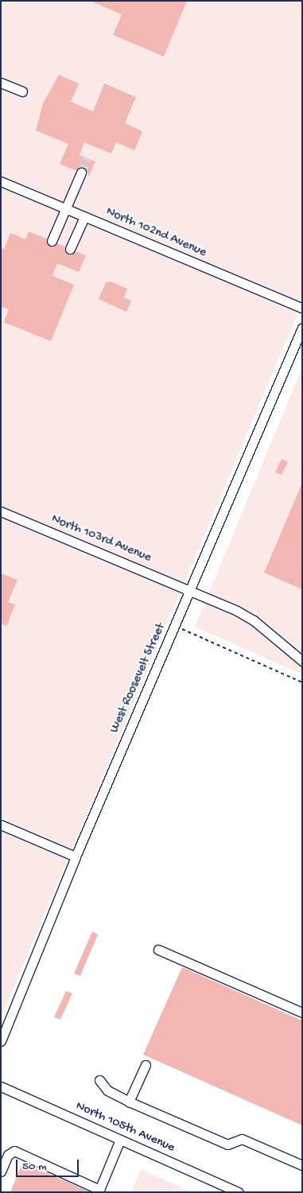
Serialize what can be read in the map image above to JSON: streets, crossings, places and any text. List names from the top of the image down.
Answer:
{
  "streets": {
    "street": [
      "North 102nd Avenue",
      "North 103rd Avenue",
      "West Roosevelt Street",
      "North 105th Avenue"
    ]
  },
  "crossings": [
    ["North 103rd Avenue", "West Roosevelt Street"]
  ],
  "scale_bar": "50 m"
}
